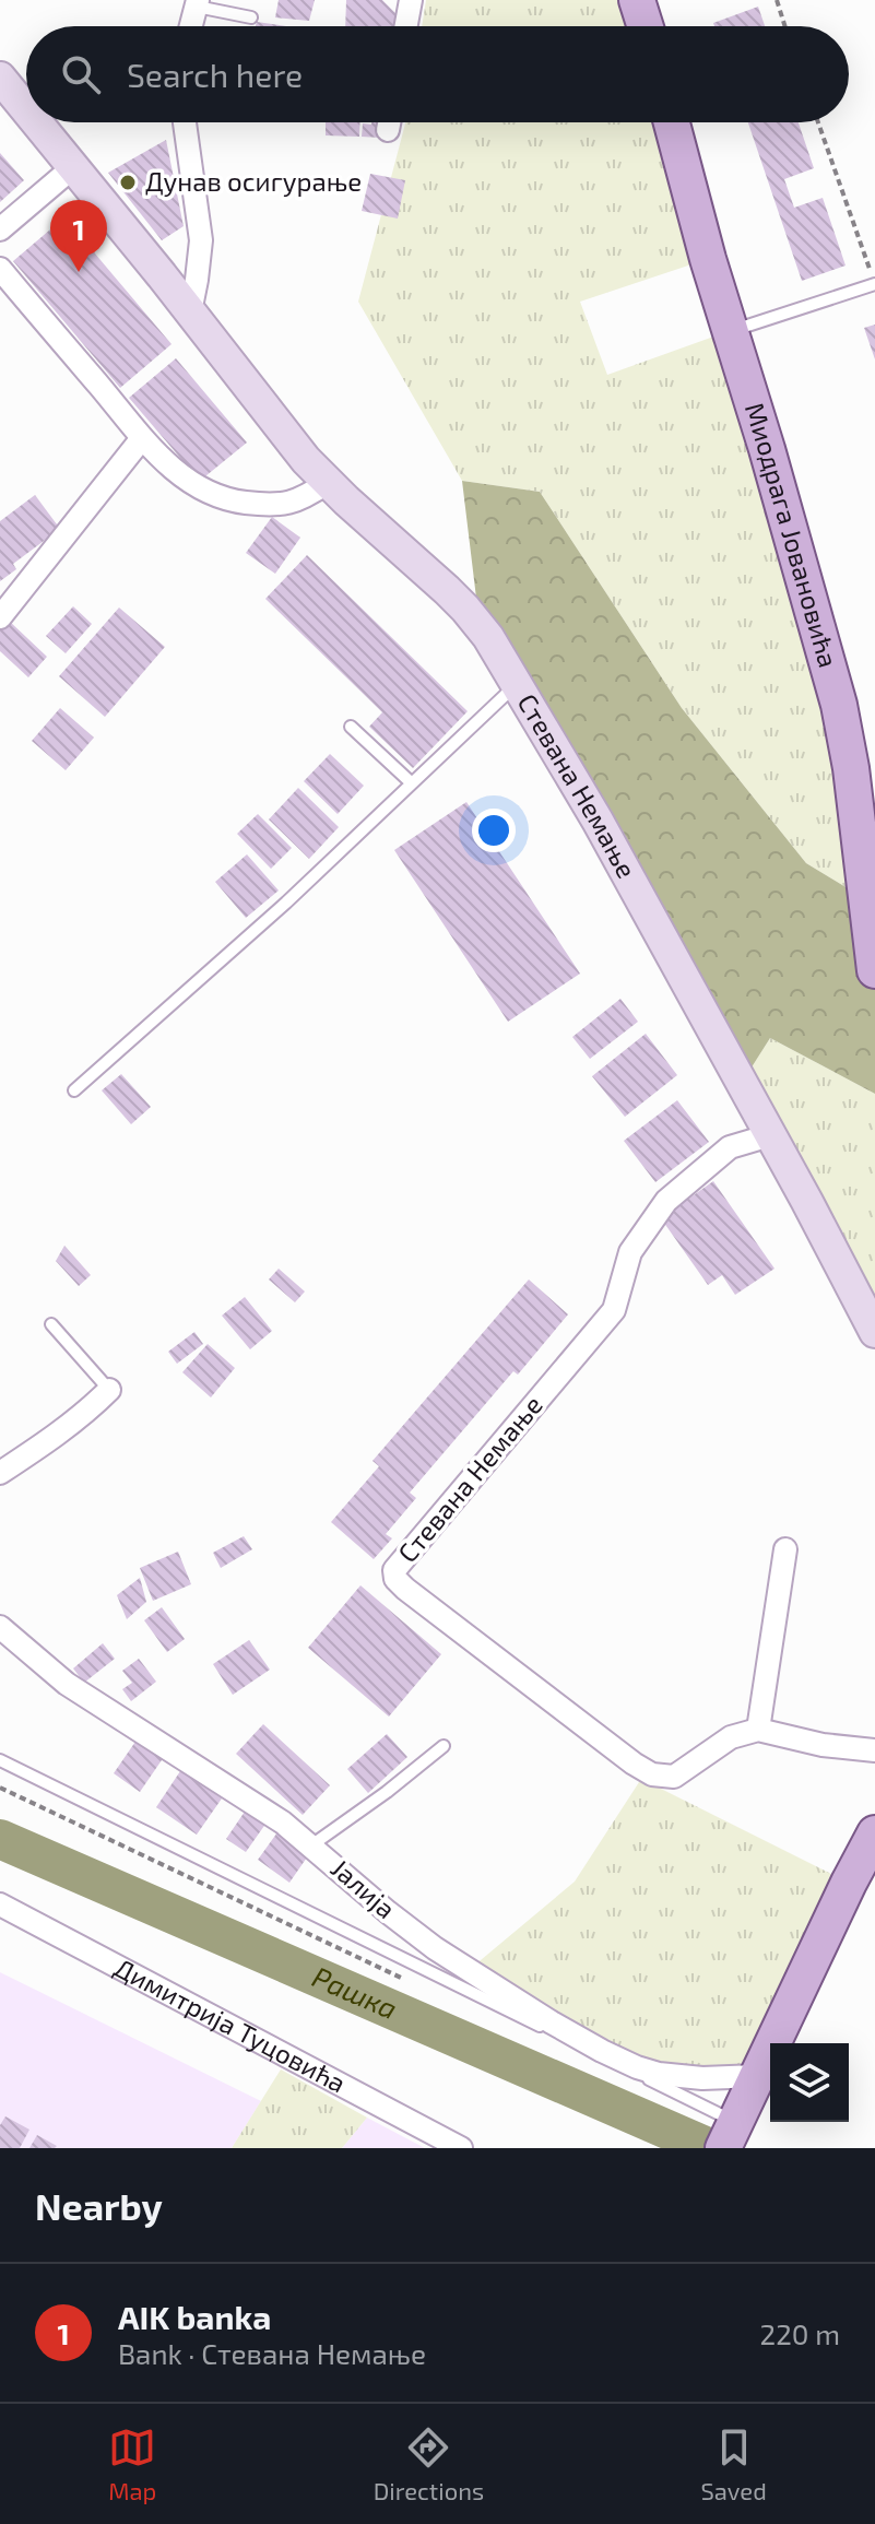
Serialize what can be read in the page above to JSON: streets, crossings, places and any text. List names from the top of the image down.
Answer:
{
  "streets": {
    "main road": ["Миодрага Јовановића"],
    "street": ["Стевана Немање", "Јалија", "Димитрија Туцовића"]
  },
  "water": ["Рашка"],
  "places": ["Дунав осигурање"],
  "page": {
    "search": "Search here",
    "pins": "1",
    "heading": "Nearby",
    "list": [
      {
        "mark": "1",
        "name": "AIK banka",
        "note": "Bank · Стевана Немање",
        "value": "220 m"
      }
    ],
    "nav": ["Map", "Directions", "Saved"]
  }
}
